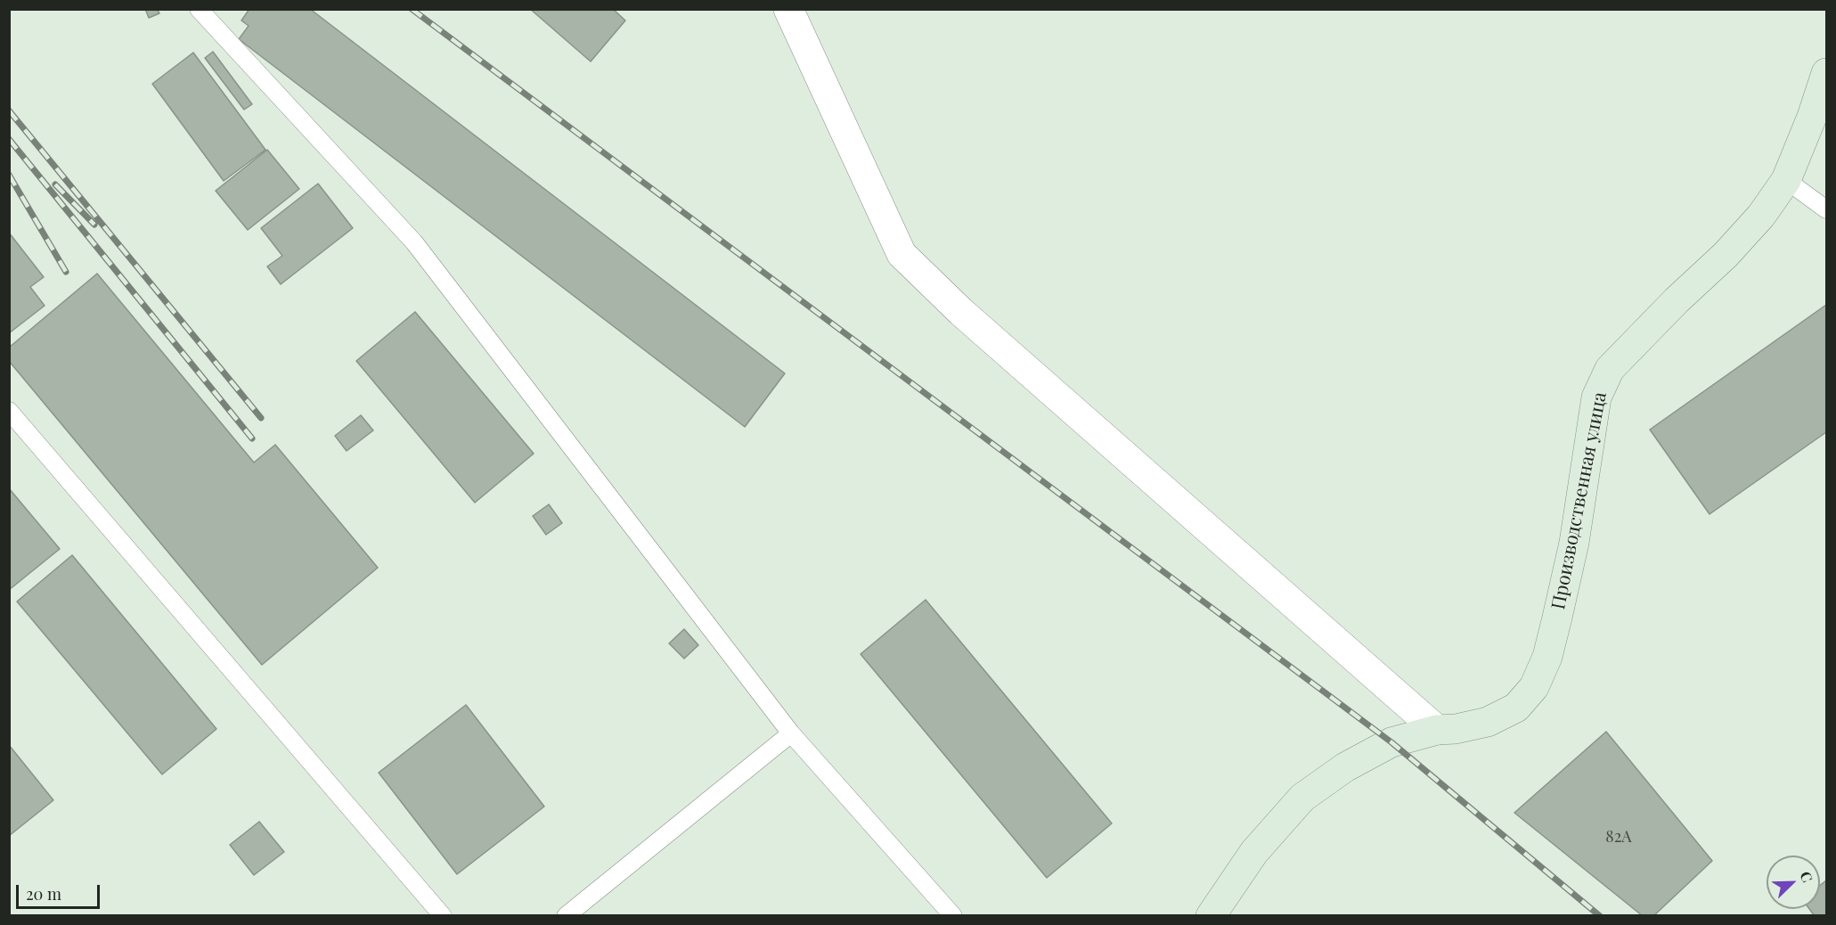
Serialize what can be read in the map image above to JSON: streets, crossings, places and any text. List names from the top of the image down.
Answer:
{
  "streets": {
    "street": ["Производственная улица"]
  },
  "house_numbers": ["82А"],
  "scale_bar": "20 m",
  "north": "top right"
}
